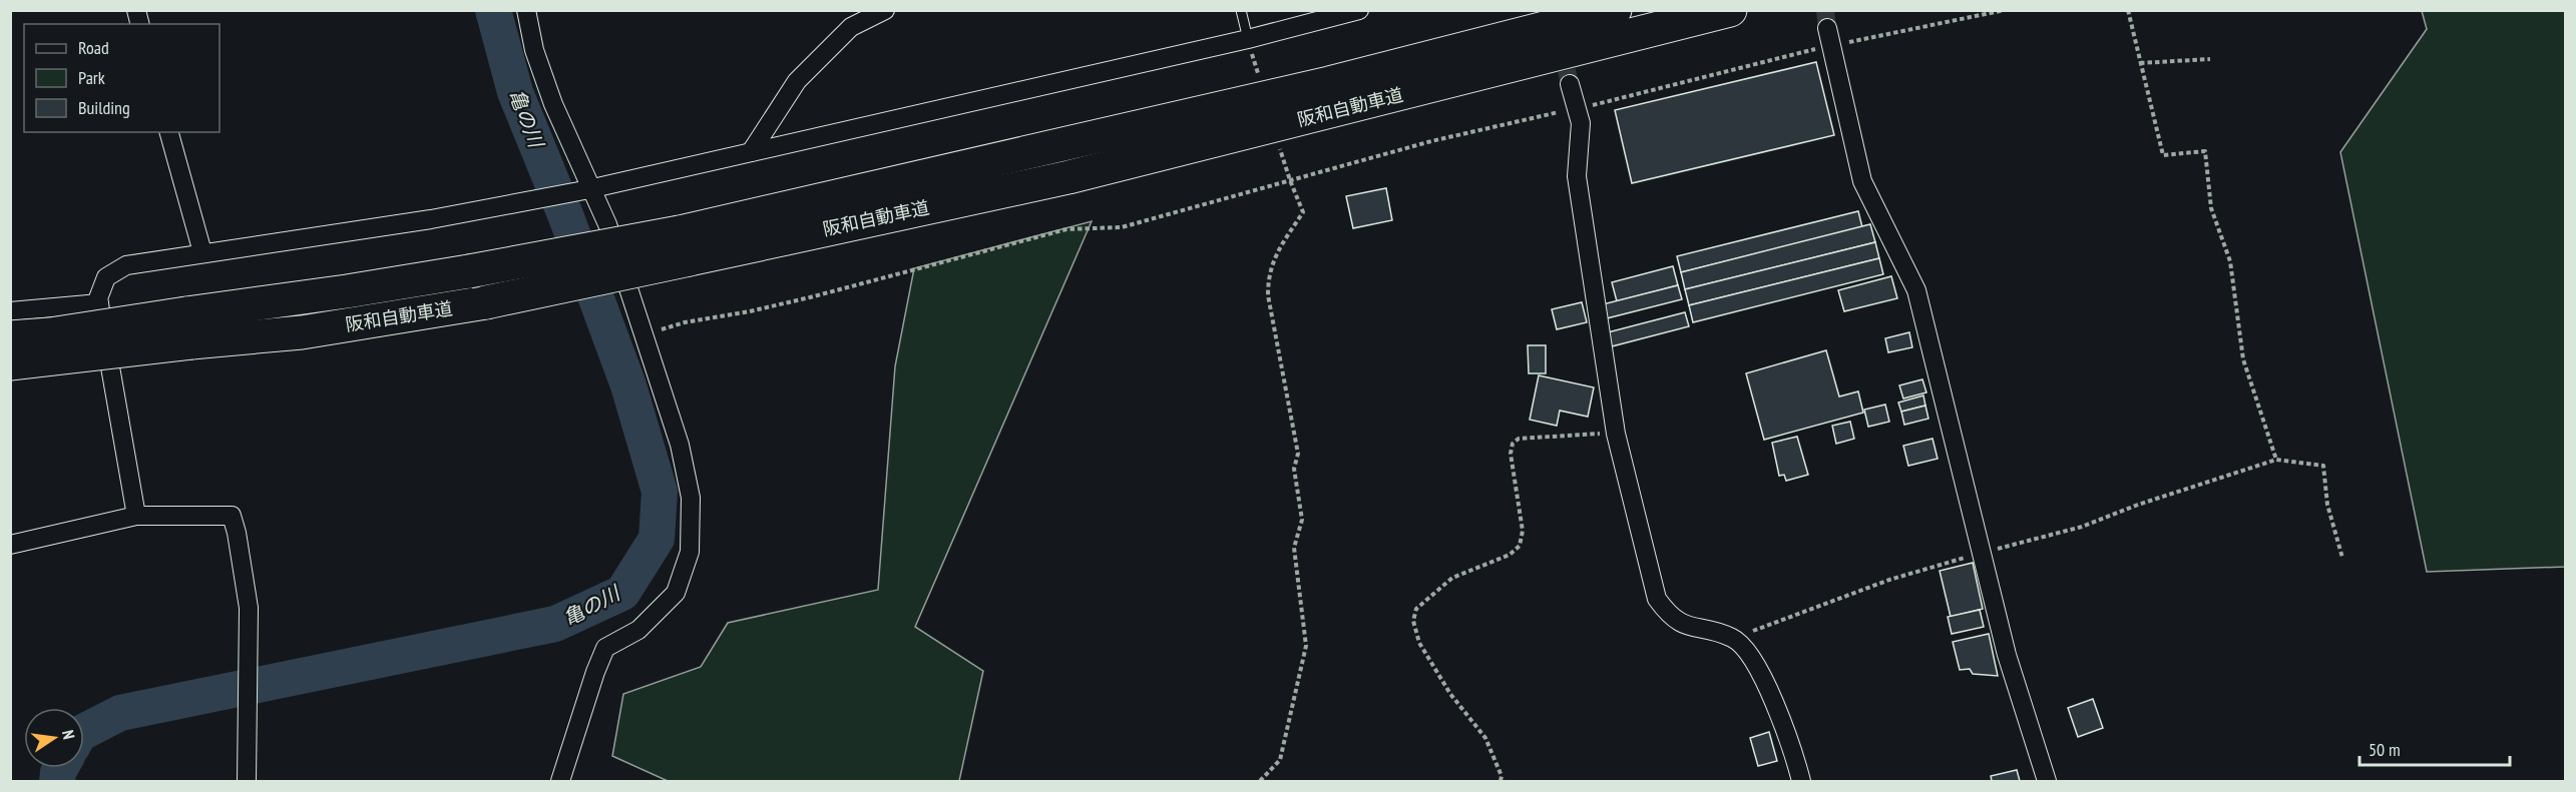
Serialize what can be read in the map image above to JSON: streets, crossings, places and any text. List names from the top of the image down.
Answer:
{
  "streets": {
    "highway": ["阪和自動車道"]
  },
  "water": ["亀の川"],
  "legend": ["Road", "Park", "Building"],
  "scale_bar": "50 m",
  "north": "right"
}
